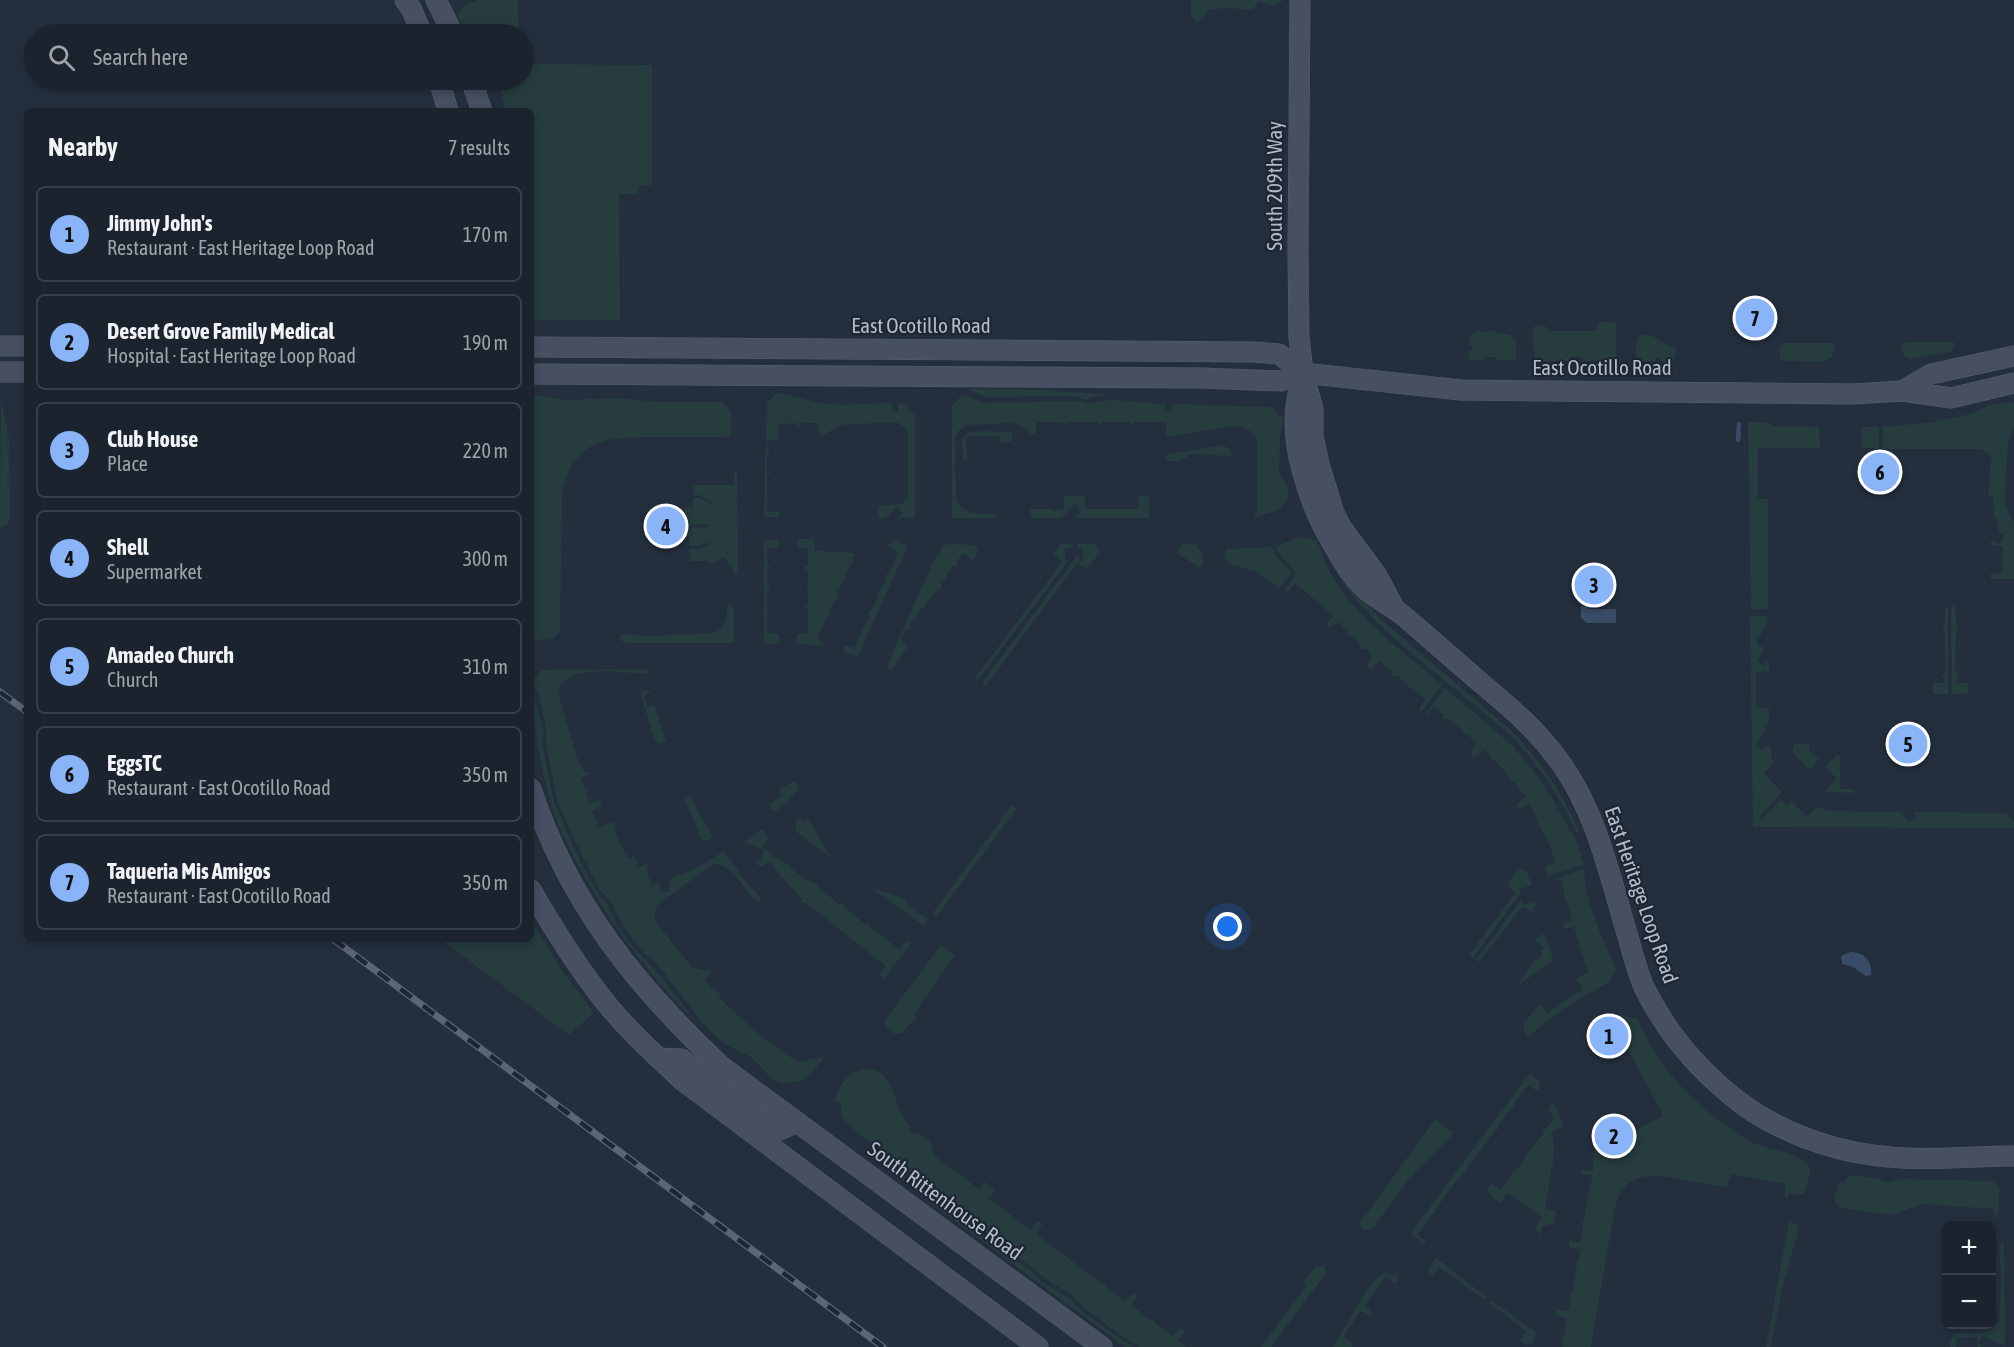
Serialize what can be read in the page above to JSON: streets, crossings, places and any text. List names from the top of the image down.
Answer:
{
  "streets": {
    "main road": [
      "South 209th Way",
      "East Ocotillo Road",
      "East Heritage Loop Road",
      "South Rittenhouse Road"
    ]
  },
  "crossings": [
    ["South 209th Way", "East Ocotillo Road"],
    ["South 209th Way", "East Heritage Loop Road"],
    ["East Ocotillo Road", "East Heritage Loop Road"]
  ],
  "page": {
    "search": "Search here",
    "heading": ["Nearby", "7 results"],
    "list": [
      {
        "mark": "1",
        "name": "Jimmy John's",
        "note": "Restaurant · East Heritage Loop Road",
        "value": "170 m"
      },
      {
        "mark": "2",
        "name": "Desert Grove Family Medical",
        "note": "Hospital · East Heritage Loop Road",
        "value": "190 m"
      },
      {
        "mark": "3",
        "name": "Club House",
        "note": "Place",
        "value": "220 m"
      },
      {
        "mark": "4",
        "name": "Shell",
        "note": "Supermarket",
        "value": "300 m"
      },
      {
        "mark": "5",
        "name": "Amadeo Church",
        "note": "Church",
        "value": "310 m"
      },
      {
        "mark": "6",
        "name": "EggsTC",
        "note": "Restaurant · East Ocotillo Road",
        "value": "350 m"
      },
      {
        "mark": "7",
        "name": "Taqueria Mis Amigos",
        "note": "Restaurant · East Ocotillo Road",
        "value": "350 m"
      }
    ],
    "pins": [
      "7",
      "6",
      "4",
      "3",
      "5",
      "1",
      "2"
    ],
    "map_buttons": ["+", "−"]
  }
}
